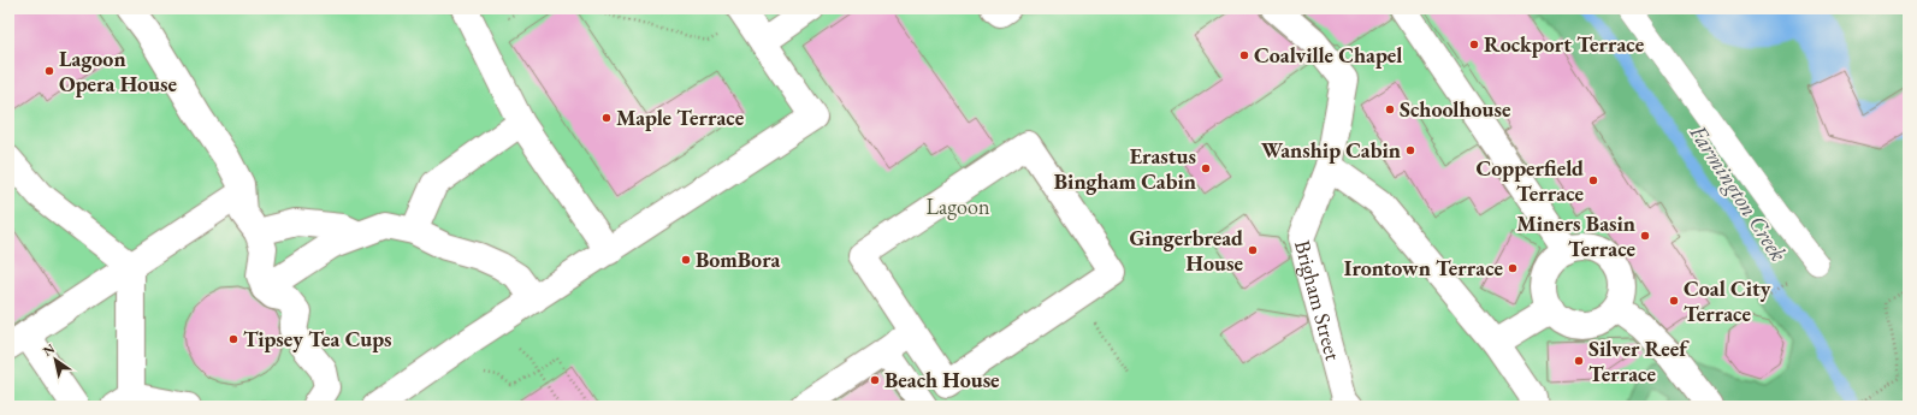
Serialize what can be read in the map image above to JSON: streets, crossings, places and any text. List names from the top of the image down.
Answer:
{
  "streets": {
    "street": ["Brigham Street"]
  },
  "water": ["Farmington Creek"],
  "parks": ["Lagoon"],
  "places": [
    "Rockport Terrace",
    "Coalville Chapel",
    "Lagoon Opera House",
    "Schoolhouse",
    "Maple Terrace",
    "Wanship Cabin",
    "Erastus Bingham Cabin",
    "Copperfield Terrace",
    "Miners Basin Terrace",
    "Gingerbread House",
    "BomBora",
    "Irontown Terrace",
    "Coal City Terrace",
    "Tipsey Tea Cups",
    "Silver Reef Terrace",
    "Beach House"
  ],
  "north": "top left"
}
